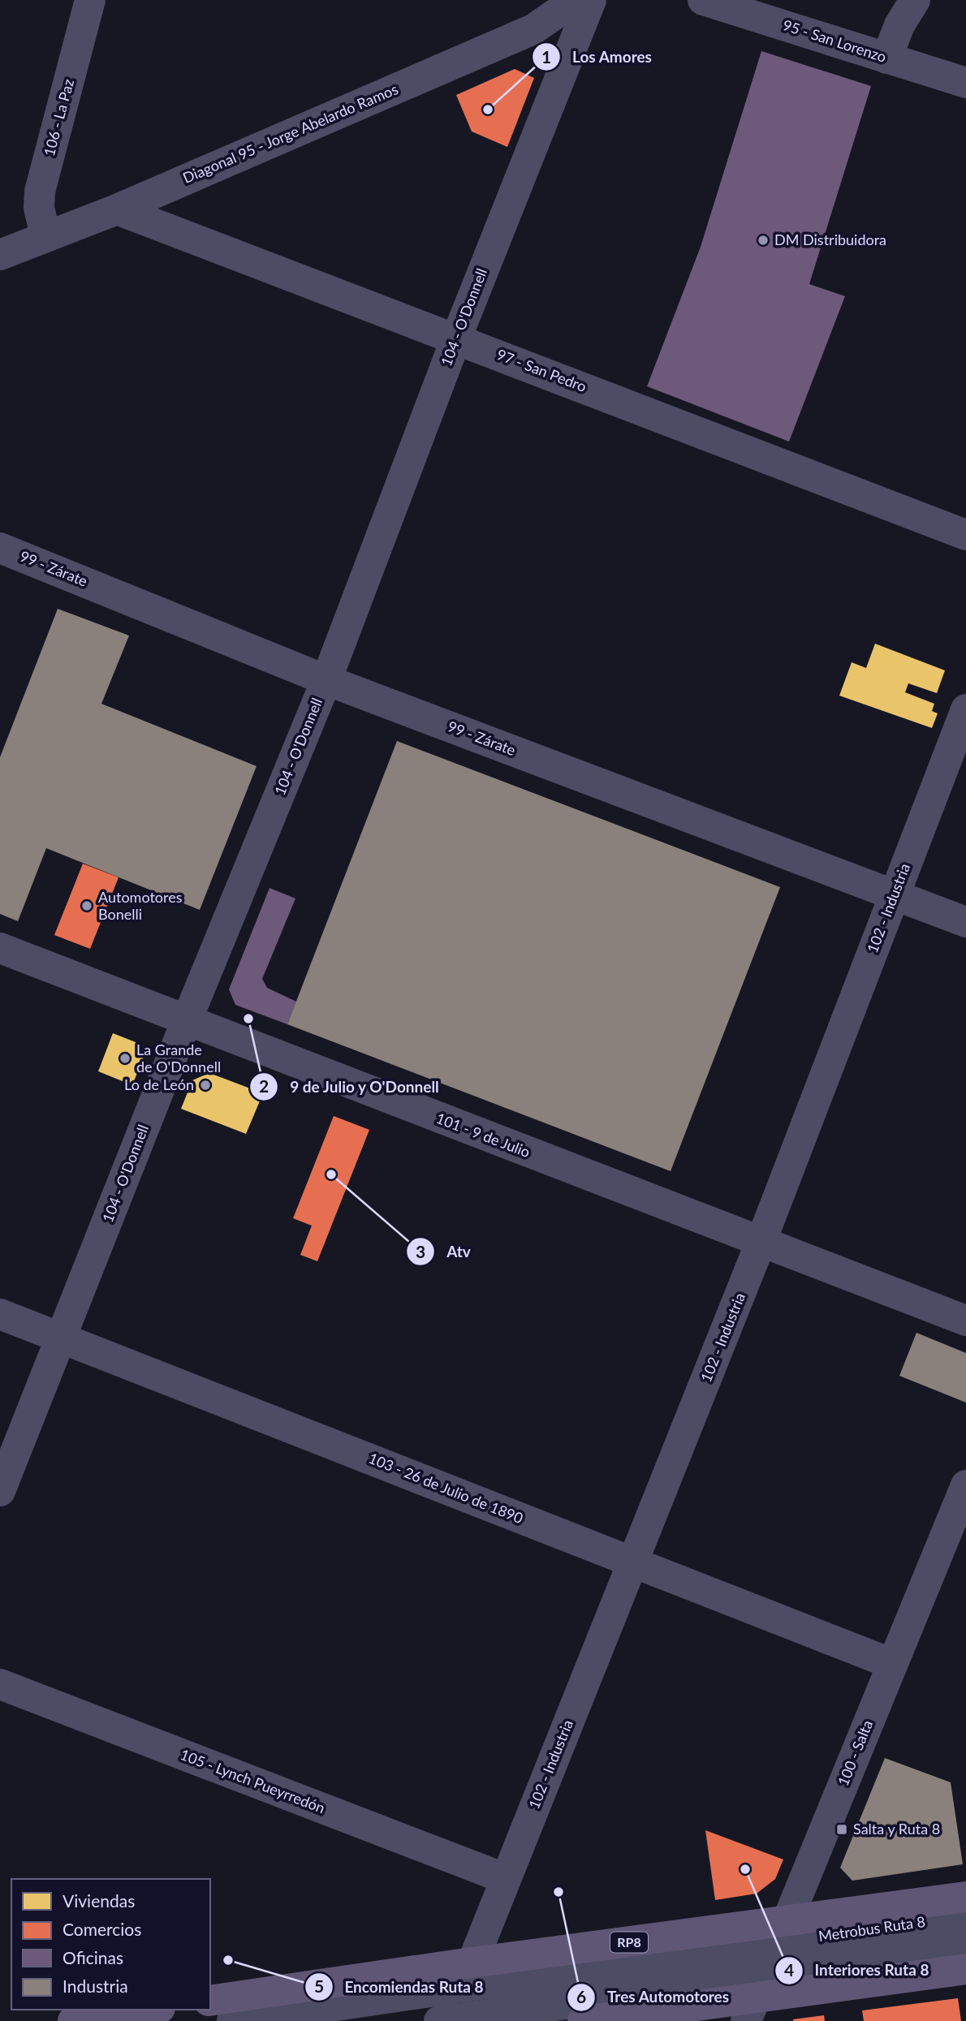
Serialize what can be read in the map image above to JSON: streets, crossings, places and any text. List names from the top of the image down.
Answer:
{
  "streets": {
    "main road": ["RP8"],
    "street": [
      "95 - San Lorenzo",
      "106 - La Paz",
      "Diagonal 95 - Jorge Abelardo Ramos",
      "104 - O'Donnell",
      "97 - San Pedro",
      "99 - Zárate",
      "102 - Industria",
      "101 - 9 de Julio",
      "103 - 26 de Julio de 1890",
      "100 - Salta",
      "105 - Lynch Pueyrredón",
      "Metrobus Ruta 8"
    ]
  },
  "crossings": [
    ["106 - La Paz", "Diagonal 95 - Jorge Abelardo Ramos"],
    ["Diagonal 95 - Jorge Abelardo Ramos", "97 - San Pedro"],
    ["104 - O'Donnell", "97 - San Pedro"],
    ["104 - O'Donnell", "99 - Zárate"],
    ["104 - O'Donnell", "101 - 9 de Julio"],
    ["104 - O'Donnell", "103 - 26 de Julio de 1890"],
    ["99 - Zárate", "102 - Industria"],
    ["102 - Industria", "101 - 9 de Julio"],
    ["102 - Industria", "103 - 26 de Julio de 1890"],
    ["102 - Industria", "105 - Lynch Pueyrredón"],
    ["102 - Industria", "RP8"],
    ["103 - 26 de Julio de 1890", "100 - Salta"],
    ["100 - Salta", "Metrobus Ruta 8"],
    ["100 - Salta", "RP8"],
    ["Metrobus Ruta 8", "RP8"]
  ],
  "places": {
    "other": [
      "Los Amores",
      "DM Distribuidora",
      "Automotores Bonelli",
      "9 de Julio y O'Donnell",
      "La Grande de O'Donnell",
      "Lo de León",
      "Atv",
      "Interiores Ruta 8",
      "Tres Automotores",
      "Encomiendas Ruta 8"
    ],
    "transit": ["Salta y Ruta 8"]
  },
  "legend": [
    "Viviendas",
    "Comercios",
    "Oficinas",
    "Industria"
  ]
}
